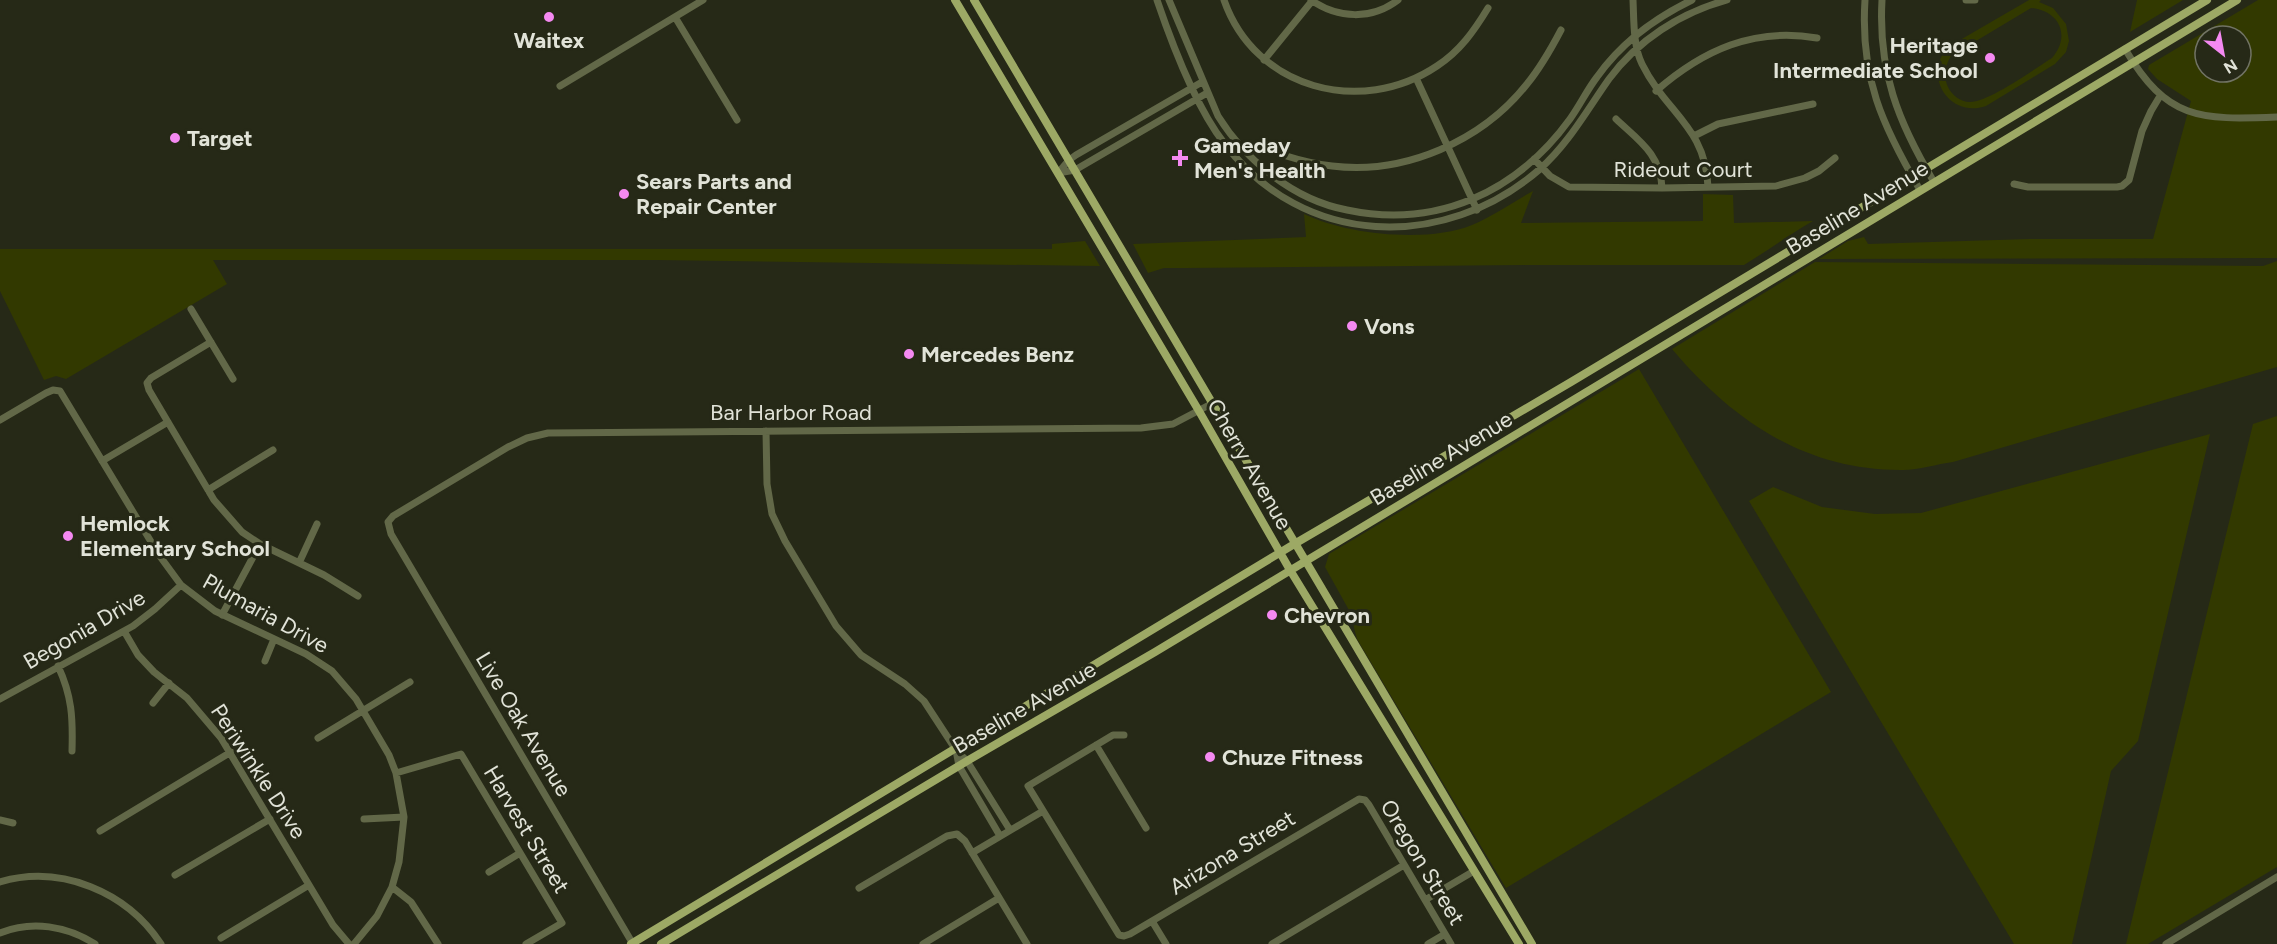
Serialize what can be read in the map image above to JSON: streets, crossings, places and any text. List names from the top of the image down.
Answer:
{
  "streets": {
    "main road": ["Baseline Avenue", "Cherry Avenue"],
    "street": [
      "Rideout Court",
      "Bar Harbor Road",
      "Plumaria Drive",
      "Begonia Drive",
      "Live Oak Avenue",
      "Periwinkle Drive",
      "Harvest Street",
      "Arizona Street",
      "Oregon Street"
    ]
  },
  "crossings": [
    ["Baseline Avenue", "Cherry Avenue"],
    ["Baseline Avenue", "Live Oak Avenue"],
    ["Bar Harbor Road", "Cherry Avenue"],
    ["Bar Harbor Road", "Live Oak Avenue"],
    ["Plumaria Drive", "Begonia Drive"],
    ["Plumaria Drive", "Harvest Street"],
    ["Begonia Drive", "Periwinkle Drive"],
    ["Arizona Street", "Oregon Street"]
  ],
  "places": {
    "other": [
      "Waitex",
      "Heritage Intermediate School",
      "Target",
      "Sears Parts and Repair Center",
      "Vons",
      "Mercedes Benz",
      "Hemlock Elementary School",
      "Chevron",
      "Chuze Fitness"
    ],
    "health": ["Gameday Men's Health"]
  },
  "north": "bottom right"
}
